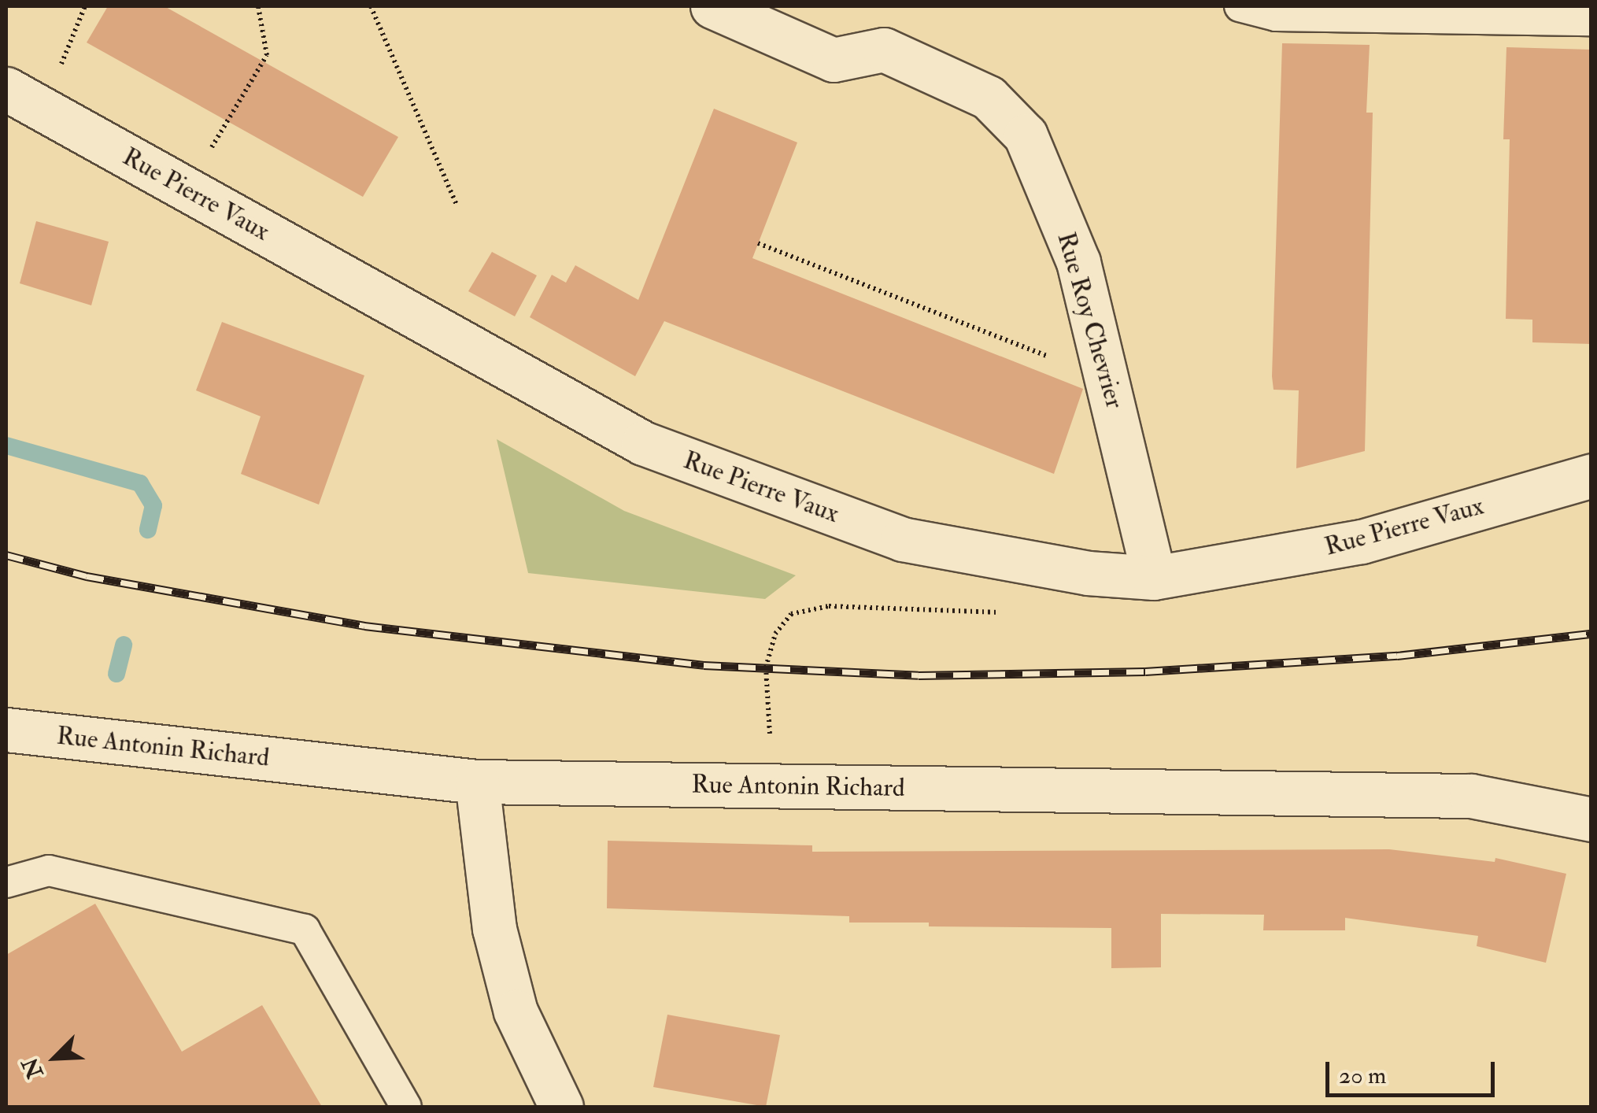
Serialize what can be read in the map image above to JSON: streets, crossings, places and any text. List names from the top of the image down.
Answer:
{
  "streets": {
    "street": ["Rue Pierre Vaux", "Rue Roy Chevrier", "Rue Antonin Richard"]
  },
  "crossings": [
    ["Rue Pierre Vaux", "Rue Roy Chevrier"]
  ],
  "scale_bar": "20 m",
  "north": "bottom left"
}
